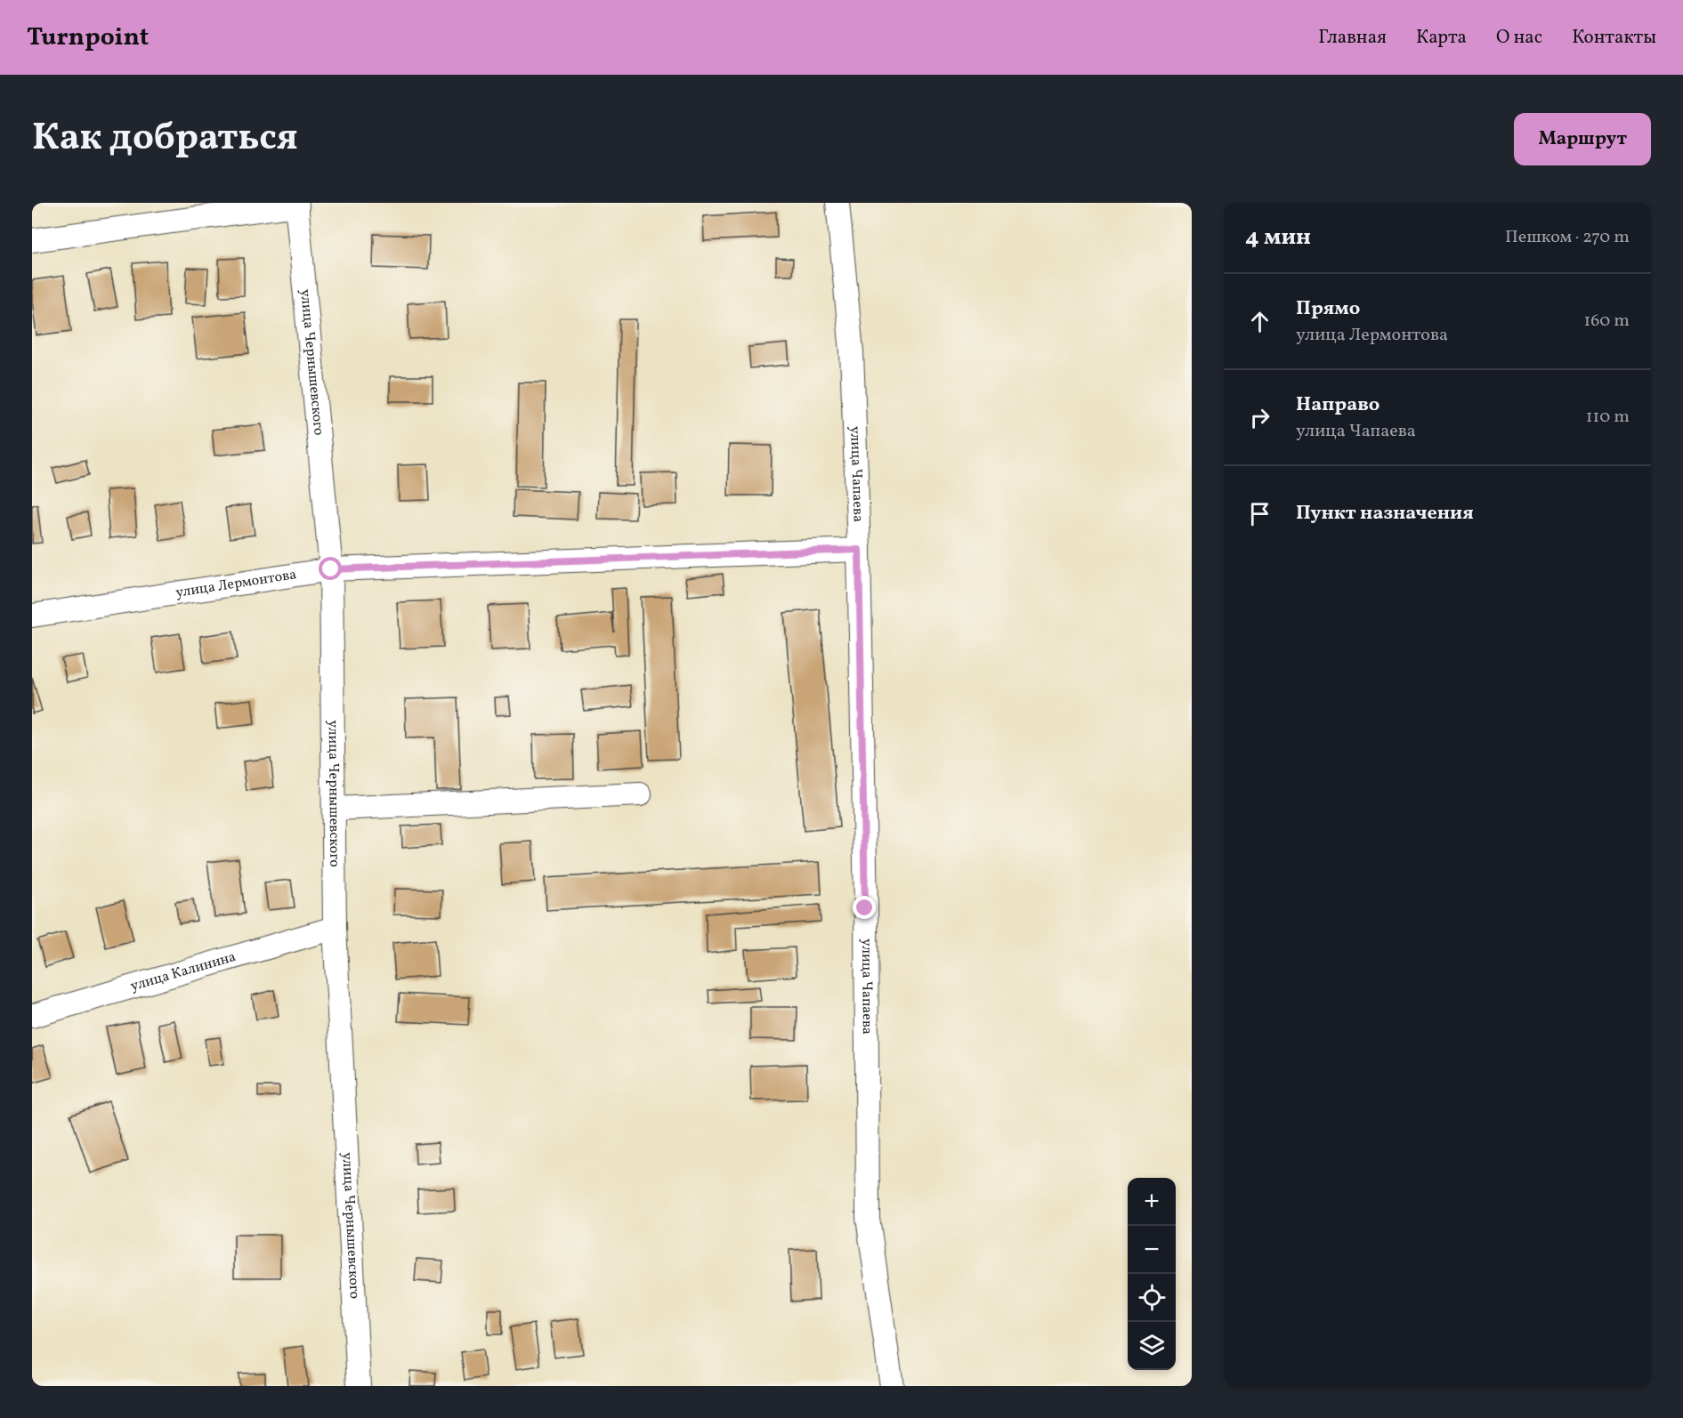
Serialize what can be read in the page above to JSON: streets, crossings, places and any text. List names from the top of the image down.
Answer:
{
  "streets": {
    "street": [
      "улица Чернышевского",
      "улица Чапаева",
      "улица Лермонтова",
      "улица Калинина"
    ]
  },
  "crossings": [
    ["улица Чернышевского", "улица Лермонтова"],
    ["улица Чернышевского", "улица Калинина"],
    ["улица Чапаева", "улица Лермонтова"]
  ],
  "page": {
    "header": "Turnpoint",
    "nav": [
      "Главная",
      "Карта",
      "О нас",
      "Контакты"
    ],
    "title": "Как добраться",
    "buttons": "Маршрут",
    "heading": ["4 мин", "Пешком · 270 m"],
    "list": [
      ["Прямо", "улица Лермонтова", "160 m"],
      ["Направо", "улица Чапаева", "110 m"],
      "Пункт назначения"
    ],
    "map_buttons": ["+", "−"]
  }
}
